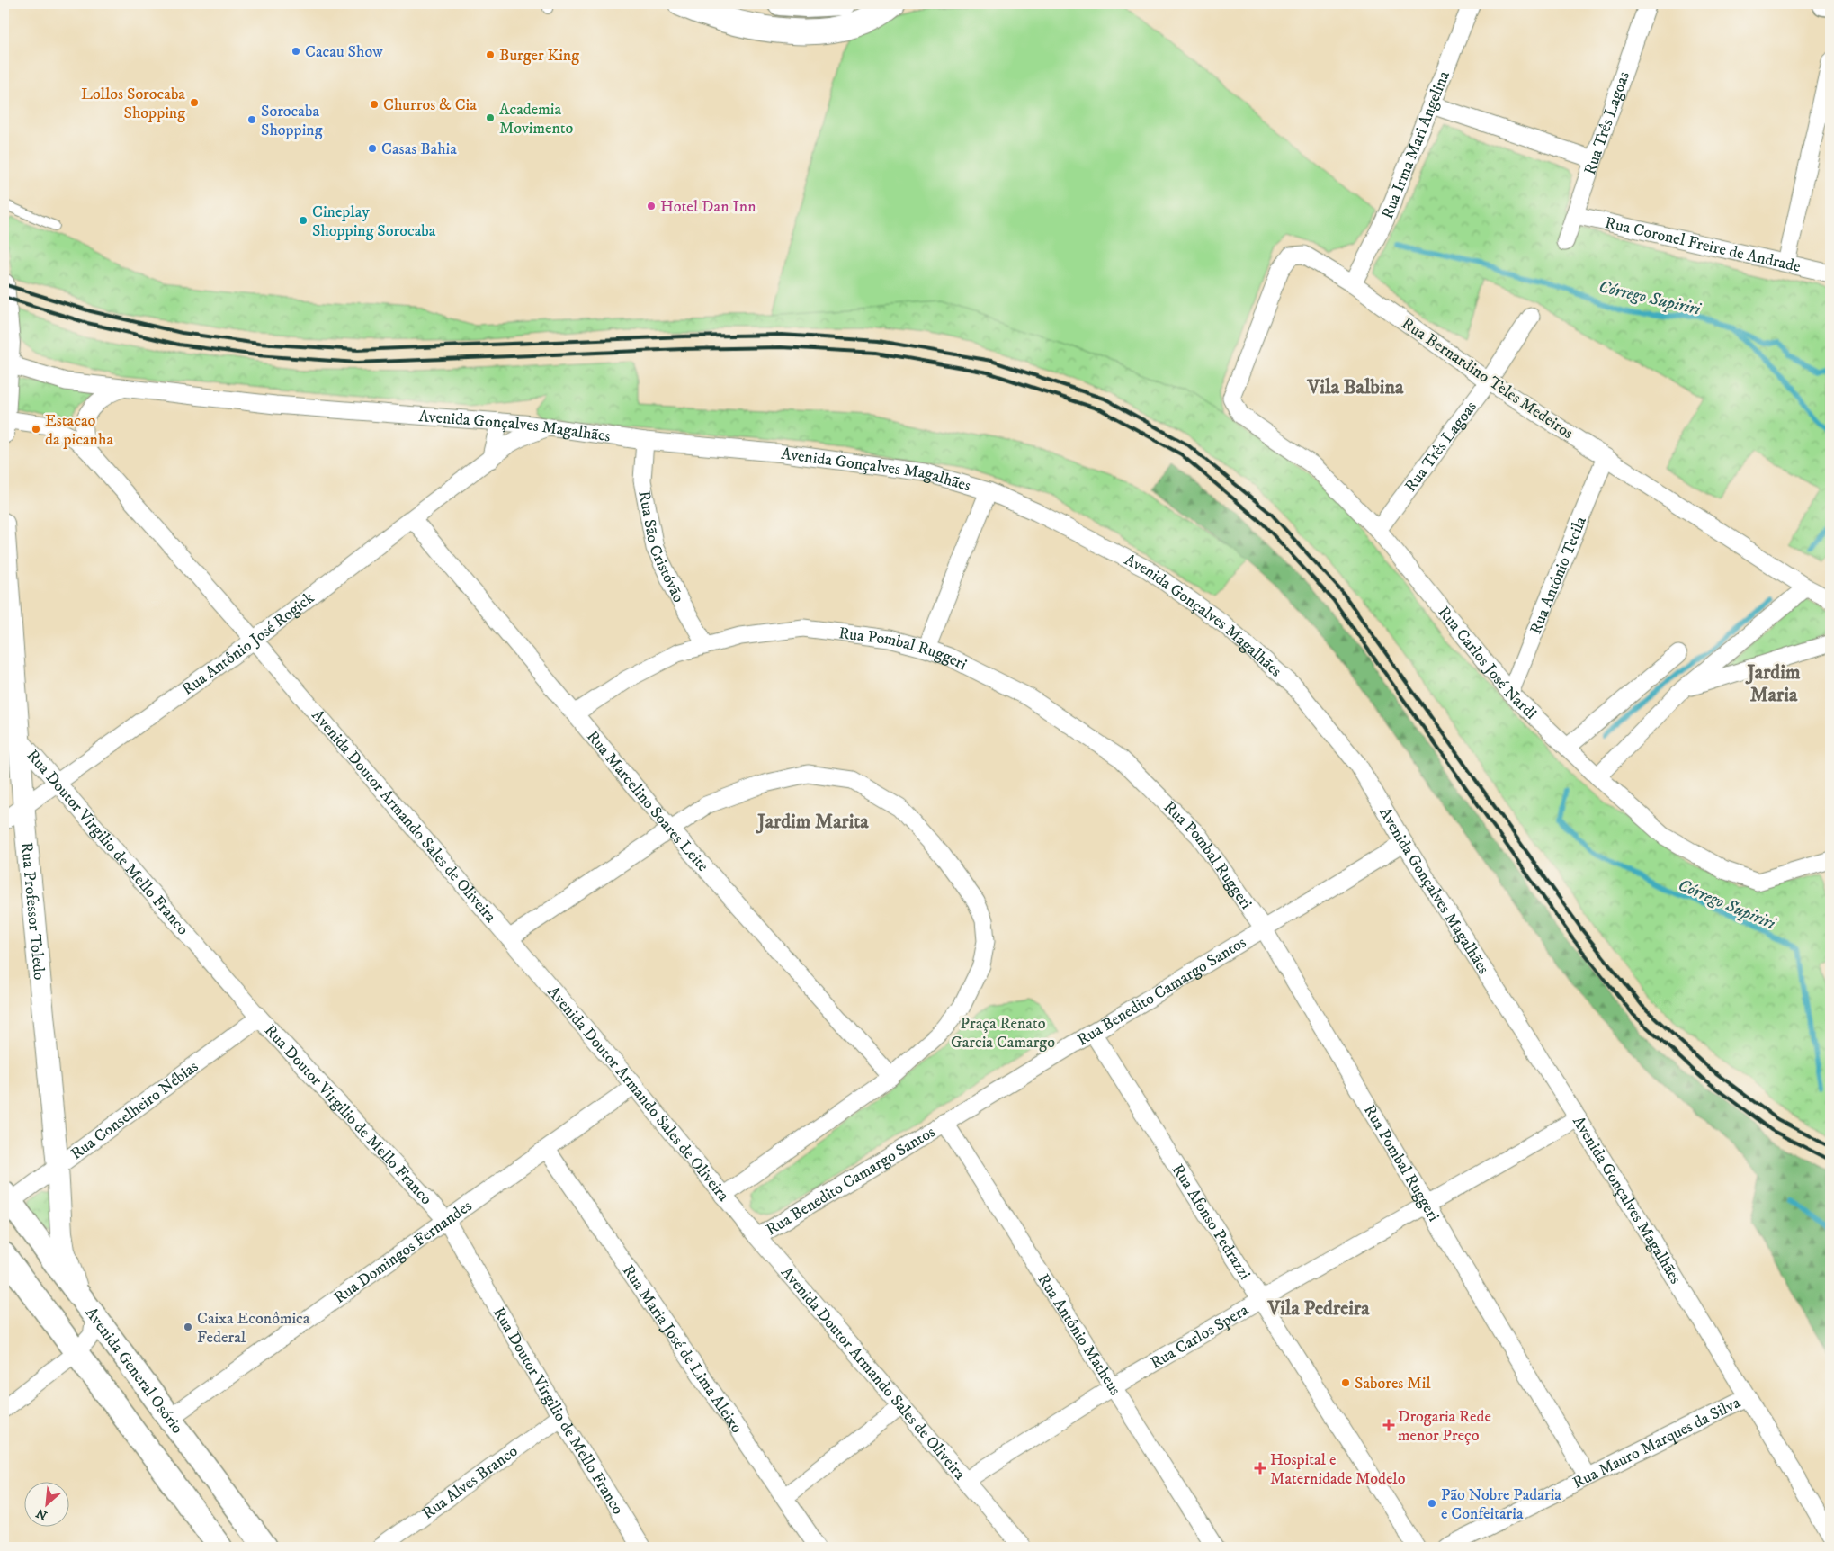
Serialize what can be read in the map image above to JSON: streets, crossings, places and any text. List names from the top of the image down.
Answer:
{
  "streets": {
    "main road": ["Avenida General Osório"],
    "street": [
      "Rua Três Lagoas",
      "Rua Irma Mari Angelina",
      "Rua Coronel Freire de Andrade",
      "Rua Bernardino Teles Medeiros",
      "Avenida Gonçalves Magalhães",
      "Rua São Cristóvão",
      "Rua Antônio Tecila",
      "Rua Antônio José Rogick",
      "Rua Pombal Ruggeri",
      "Rua Carlos José Nardi",
      "Rua Marcelino Soares Leite",
      "Avenida Doutor Armando Sales de Oliveira",
      "Rua Doutor Virgilio de Mello Franco",
      "Rua Professor Toledo",
      "Rua Benedito Camargo Santos",
      "Rua Conselheiro Nébias",
      "Rua Afonso Pedrazzi",
      "Rua Domingos Fernandes",
      "Rua Antônio Matheus",
      "Rua Carlos Spera",
      "Rua Maria José de Lima Aleixo",
      "Rua Mauro Marques da Silva",
      "Rua Alves Branco"
    ]
  },
  "crossings": [
    ["Rua Três Lagoas", "Rua Coronel Freire de Andrade"],
    ["Rua Três Lagoas", "Rua Bernardino Teles Medeiros"],
    ["Rua Três Lagoas", "Rua Carlos José Nardi"],
    ["Rua Irma Mari Angelina", "Rua Bernardino Teles Medeiros"],
    ["Rua Bernardino Teles Medeiros", "Rua Antônio Tecila"],
    ["Rua Bernardino Teles Medeiros", "Rua Carlos José Nardi"],
    ["Avenida Gonçalves Magalhães", "Rua São Cristóvão"],
    ["Avenida Gonçalves Magalhães", "Rua Antônio José Rogick"],
    ["Avenida Gonçalves Magalhães", "Rua Benedito Camargo Santos"],
    ["Avenida Gonçalves Magalhães", "Rua Carlos Spera"],
    ["Avenida Gonçalves Magalhães", "Rua Mauro Marques da Silva"],
    ["Rua São Cristóvão", "Rua Pombal Ruggeri"],
    ["Rua Antônio Tecila", "Rua Carlos José Nardi"],
    ["Rua Antônio José Rogick", "Rua Marcelino Soares Leite"],
    ["Rua Antônio José Rogick", "Avenida Doutor Armando Sales de Oliveira"],
    ["Rua Antônio José Rogick", "Rua Doutor Virgilio de Mello Franco"],
    ["Rua Antônio José Rogick", "Rua Professor Toledo"],
    ["Rua Pombal Ruggeri", "Rua Marcelino Soares Leite"],
    ["Rua Pombal Ruggeri", "Rua Benedito Camargo Santos"],
    ["Rua Pombal Ruggeri", "Rua Carlos Spera"],
    ["Rua Pombal Ruggeri", "Rua Mauro Marques da Silva"],
    ["Avenida Doutor Armando Sales de Oliveira", "Rua Benedito Camargo Santos"],
    ["Avenida Doutor Armando Sales de Oliveira", "Rua Domingos Fernandes"],
    ["Avenida Doutor Armando Sales de Oliveira", "Rua Carlos Spera"],
    ["Rua Doutor Virgilio de Mello Franco", "Rua Professor Toledo"],
    ["Rua Doutor Virgilio de Mello Franco", "Rua Conselheiro Nébias"],
    ["Rua Doutor Virgilio de Mello Franco", "Rua Domingos Fernandes"],
    ["Rua Doutor Virgilio de Mello Franco", "Rua Alves Branco"],
    ["Rua Professor Toledo", "Rua Conselheiro Nébias"],
    ["Rua Professor Toledo", "Avenida General Osório"],
    ["Rua Benedito Camargo Santos", "Rua Afonso Pedrazzi"],
    ["Rua Benedito Camargo Santos", "Rua Antônio Matheus"],
    ["Rua Conselheiro Nébias", "Avenida General Osório"],
    ["Rua Afonso Pedrazzi", "Rua Carlos Spera"],
    ["Rua Domingos Fernandes", "Rua Maria José de Lima Aleixo"],
    ["Rua Domingos Fernandes", "Avenida General Osório"],
    ["Rua Antônio Matheus", "Rua Carlos Spera"]
  ],
  "districts": [
    "Vila Balbina",
    "Jardim Maria",
    "Jardim Marita",
    "Vila Pedreira"
  ],
  "water": ["Córrego Supiriri"],
  "parks": ["Praça Renato Garcia Camargo"],
  "places": {
    "other": [
      "Cacau Show",
      "Burger King",
      "Lollos Sorocaba Shopping",
      "Churros & Cia",
      "Academia Movimento",
      "Sorocaba Shopping",
      "Casas Bahia",
      "Hotel Dan Inn",
      "Cineplay Shopping Sorocaba",
      "Estacao da picanha",
      "Caixa Econômica Federal",
      "Sabores Mil",
      "Pão Nobre Padaria e Confeitaria"
    ],
    "health": ["Drogaria Rede menor Preço", "Hospital e Maternidade Modelo"]
  },
  "north": "bottom left"
}
